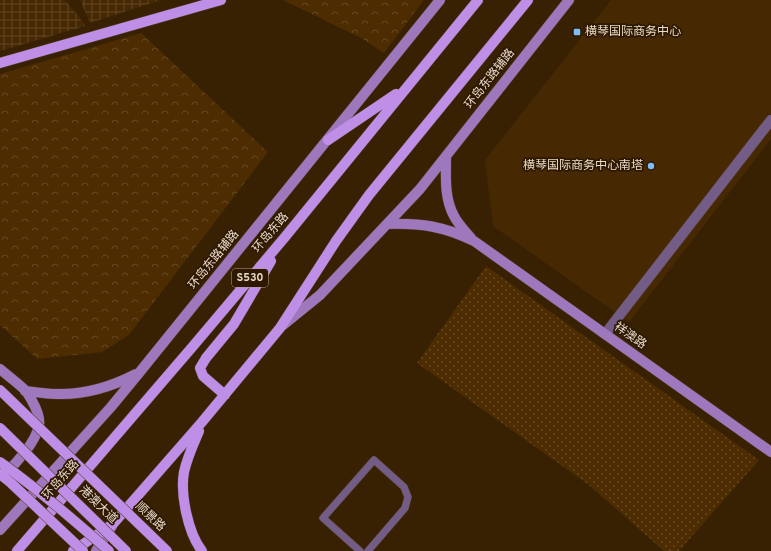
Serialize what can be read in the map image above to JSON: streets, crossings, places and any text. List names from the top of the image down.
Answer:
{
  "streets": {
    "main road": [
      "环岛东路辅路",
      "环岛东路",
      "S530",
      "祥澳路",
      "港澳大道",
      "顺景路"
    ]
  },
  "crossings": [
    ["环岛东路辅路", "祥澳路"],
    ["港澳大道", "顺景路"]
  ],
  "places": {
    "transit": ["横琴国际商务中心"],
    "other": ["横琴国际商务中心南塔"]
  }
}
